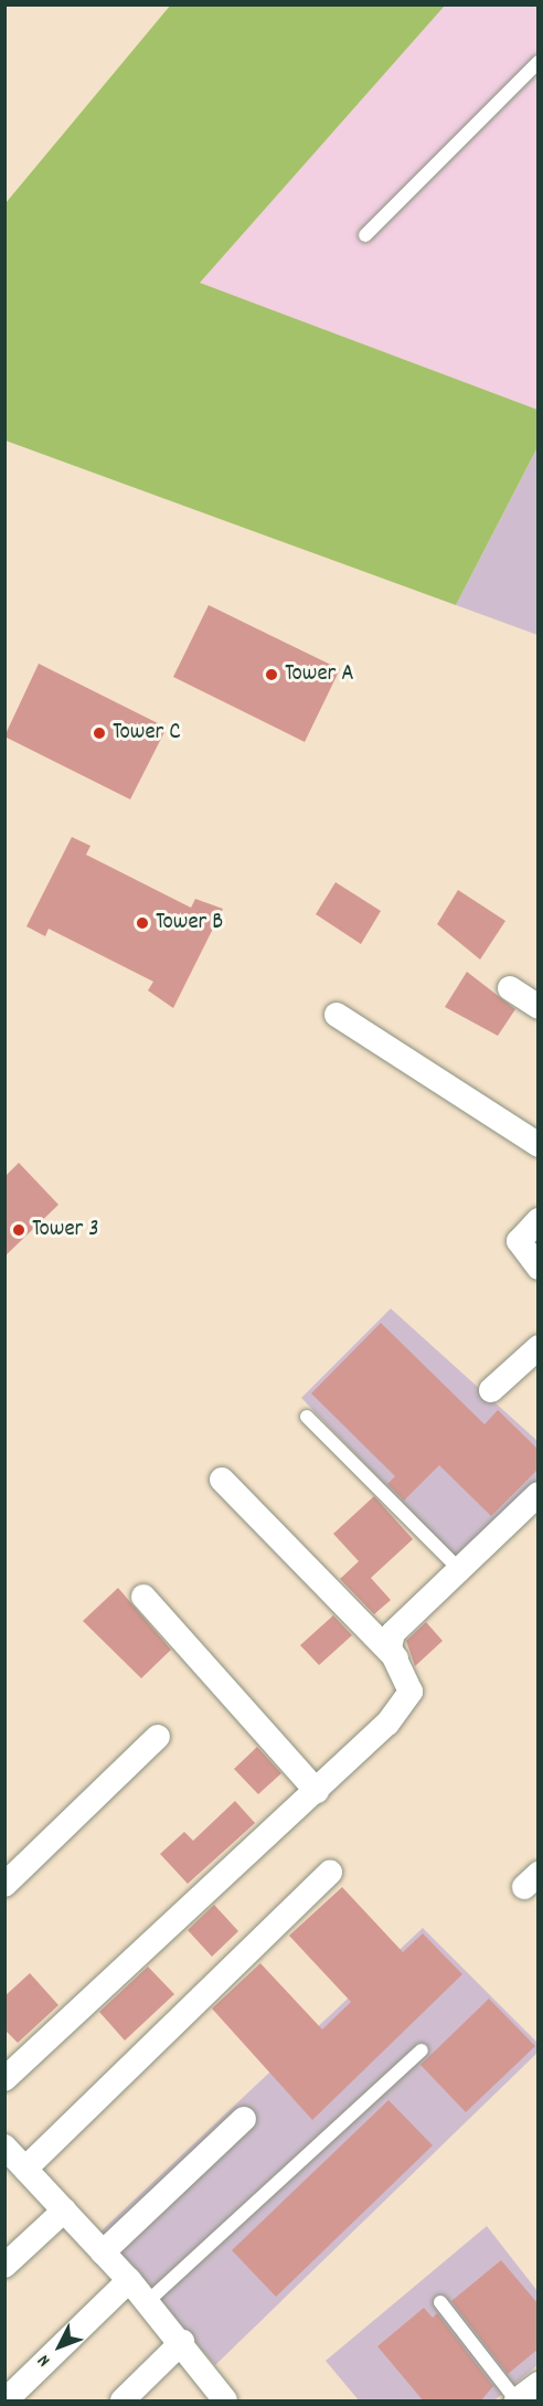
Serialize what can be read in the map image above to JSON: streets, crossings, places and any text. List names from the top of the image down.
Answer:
{
  "places": [
    "Tower A",
    "Tower C",
    "Tower B",
    "Tower 3"
  ],
  "north": "bottom left"
}
